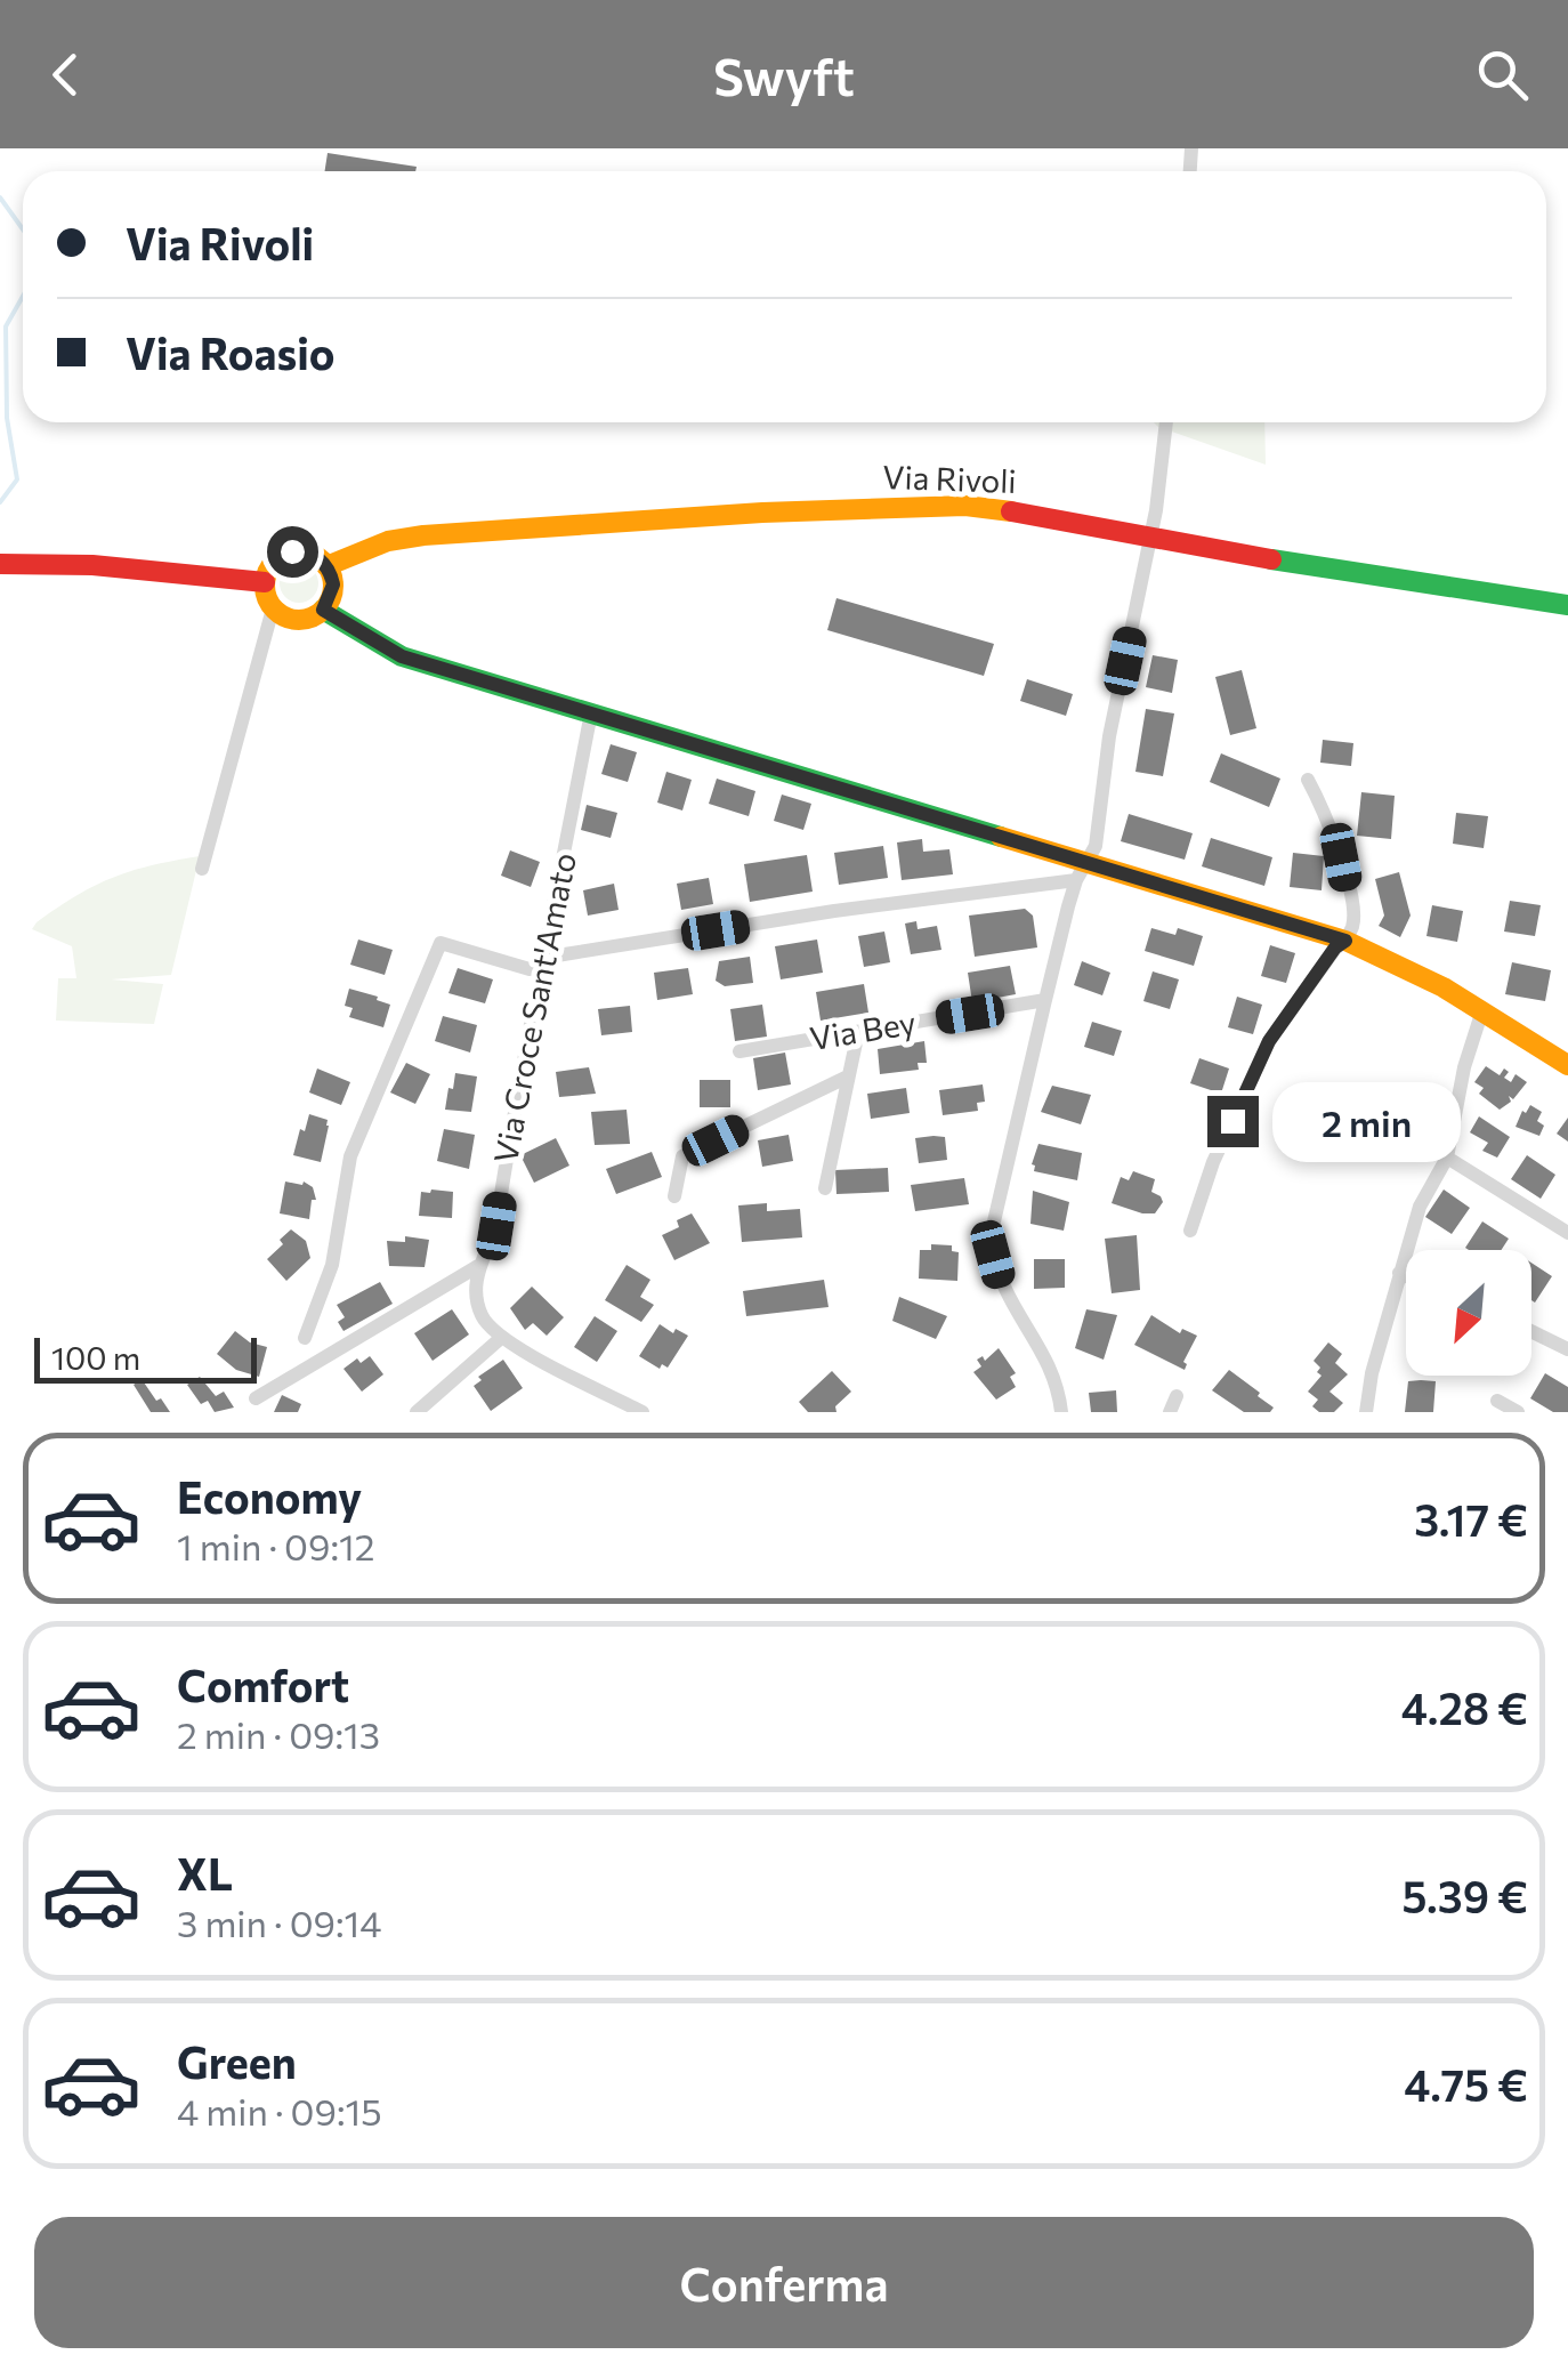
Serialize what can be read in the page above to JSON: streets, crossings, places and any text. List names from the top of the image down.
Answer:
{
  "streets": {
    "street": ["Via Rivoli", "Via Croce Sant'Amato", "Via Bey"]
  },
  "scale_bar": "100 m",
  "north": "bottom left",
  "page": {
    "header": "Swyft",
    "banner": ["Via Rivoli", "Via Roasio"],
    "bubble": "2 min",
    "scale": "100 m",
    "list": [
      {
        "name": "Economy",
        "note": "1 min · 09:12",
        "value": "3.17 €"
      },
      {
        "name": "Comfort",
        "note": "2 min · 09:13",
        "value": "4.28 €"
      },
      {
        "name": "XL",
        "note": "3 min · 09:14",
        "value": "5.39 €"
      },
      {
        "name": "Green",
        "note": "4 min · 09:15",
        "value": "4.75 €"
      }
    ],
    "buttons": "Conferma"
  }
}
